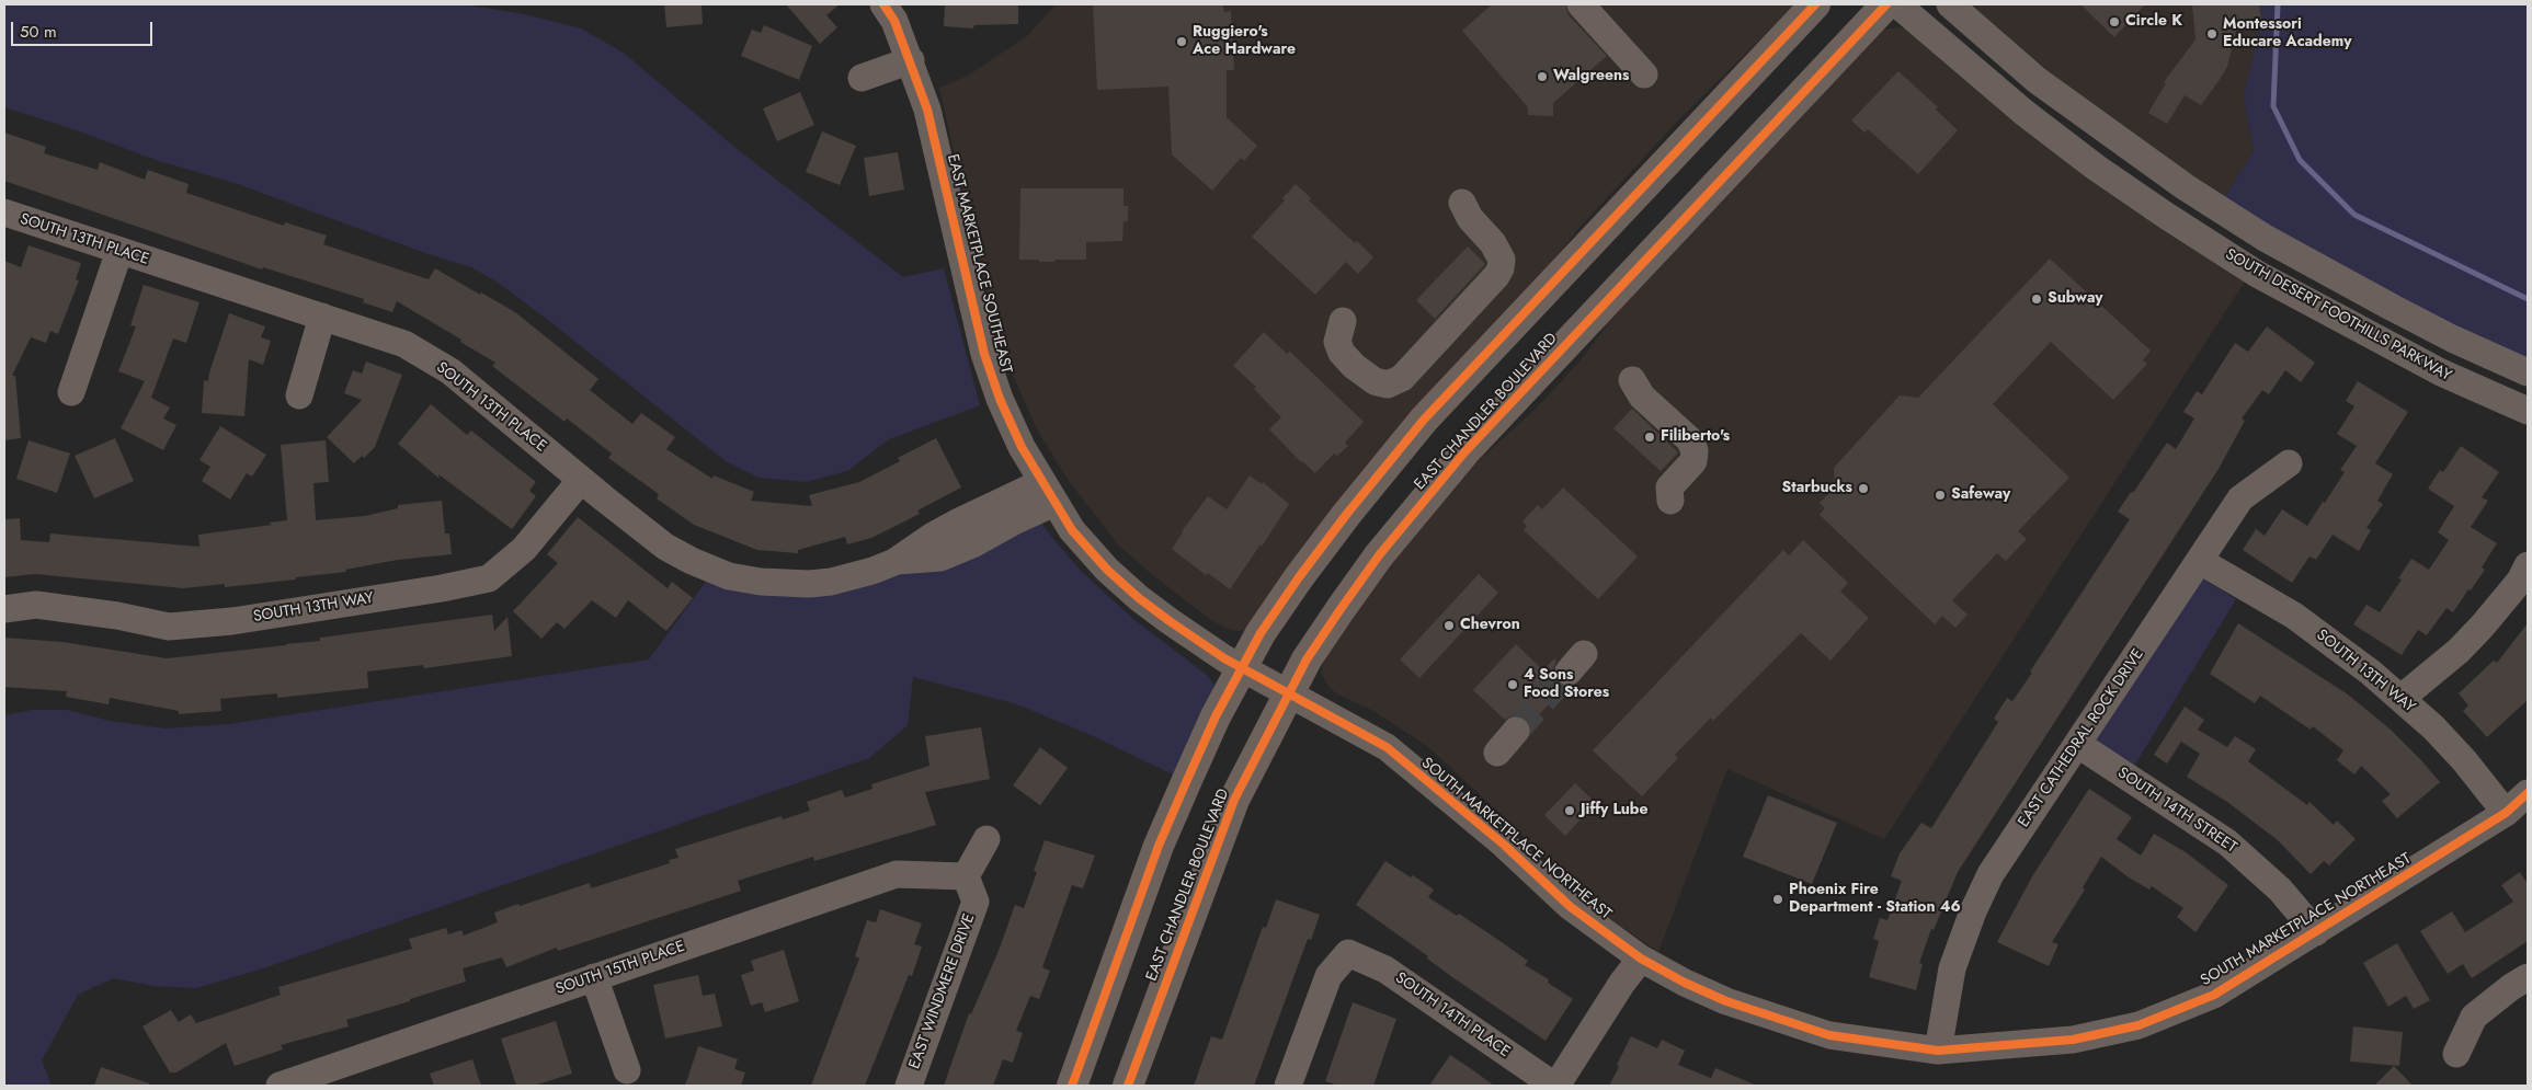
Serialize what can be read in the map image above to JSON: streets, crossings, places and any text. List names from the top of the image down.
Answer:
{
  "streets": {
    "main road": ["EAST CHANDLER BOULEVARD"],
    "street": [
      "SOUTH 13TH PLACE",
      "EAST MARKETPLACE SOUTHEAST",
      "SOUTH DESERT FOOTHILLS PARKWAY",
      "SOUTH 13TH WAY",
      "EAST CATHEDRAL ROCK DRIVE",
      "SOUTH 14TH STREET",
      "SOUTH MARKETPLACE NORTHEAST",
      "SOUTH 15TH PLACE",
      "EAST WINDMERE DRIVE",
      "SOUTH 14TH PLACE"
    ]
  },
  "crossings": [
    ["SOUTH 13TH PLACE", "EAST MARKETPLACE SOUTHEAST"],
    ["SOUTH 13TH PLACE", "SOUTH 13TH WAY"],
    ["EAST MARKETPLACE SOUTHEAST", "SOUTH MARKETPLACE NORTHEAST"],
    ["EAST CHANDLER BOULEVARD", "SOUTH MARKETPLACE NORTHEAST"],
    ["SOUTH 13TH WAY", "EAST CATHEDRAL ROCK DRIVE"],
    ["SOUTH 13TH WAY", "SOUTH MARKETPLACE NORTHEAST"],
    ["EAST CATHEDRAL ROCK DRIVE", "SOUTH 14TH STREET"],
    ["EAST CATHEDRAL ROCK DRIVE", "SOUTH MARKETPLACE NORTHEAST"],
    ["SOUTH 14TH STREET", "SOUTH MARKETPLACE NORTHEAST"],
    ["SOUTH 15TH PLACE", "EAST WINDMERE DRIVE"]
  ],
  "places": [
    "Circle K",
    "Montessori Educare Academy",
    "Ruggiero's Ace Hardware",
    "Walgreens",
    "Subway",
    "Filiberto's",
    "Starbucks",
    "Safeway",
    "Chevron",
    "4 Sons Food Stores",
    "Jiffy Lube",
    "Phoenix Fire Department - Station 46"
  ],
  "scale_bar": "50 m"
}
